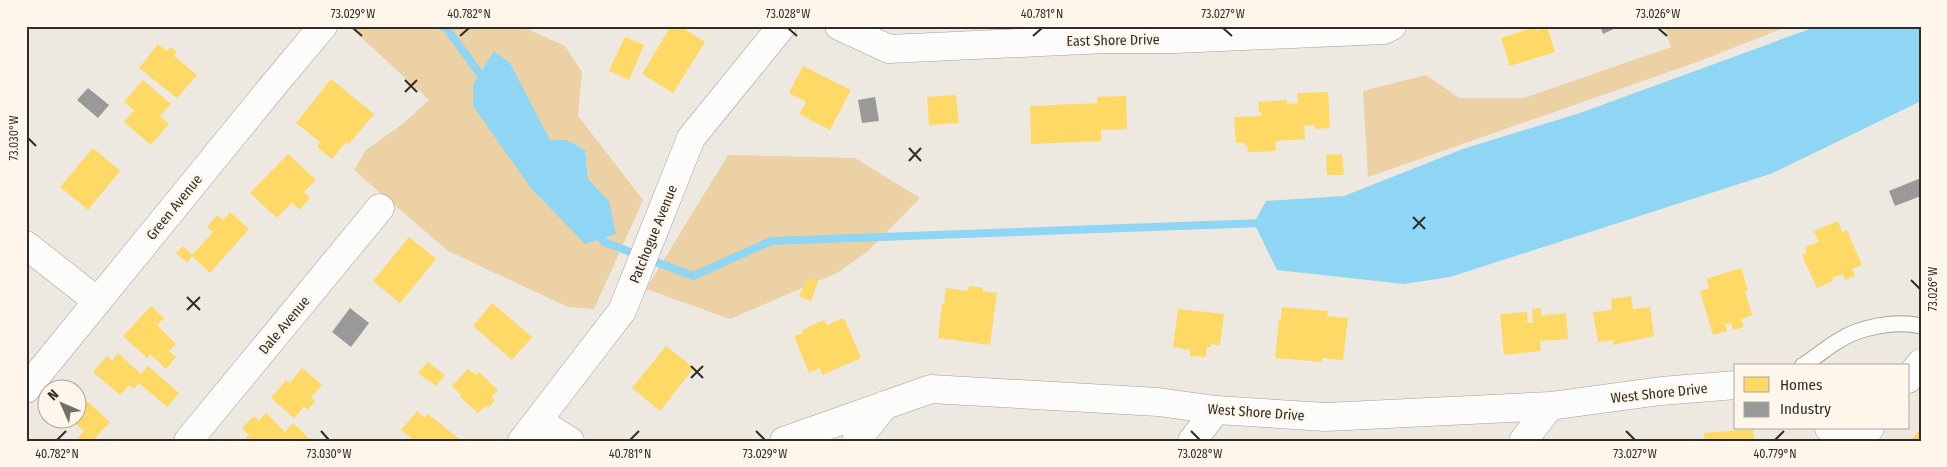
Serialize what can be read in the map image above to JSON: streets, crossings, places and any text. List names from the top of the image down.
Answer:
{
  "streets": {
    "street": [
      "East Shore Drive",
      "Green Avenue",
      "Patchogue Avenue",
      "Dale Avenue",
      "West Shore Drive"
    ]
  },
  "legend": ["Homes", "Industry"],
  "north": "top left",
  "coordinates": [
    "73.029°W",
    "40.782°N",
    "73.028°W",
    "40.781°N",
    "73.027°W",
    "73.026°W",
    "73.030°W",
    "40.779°N"
  ]
}
